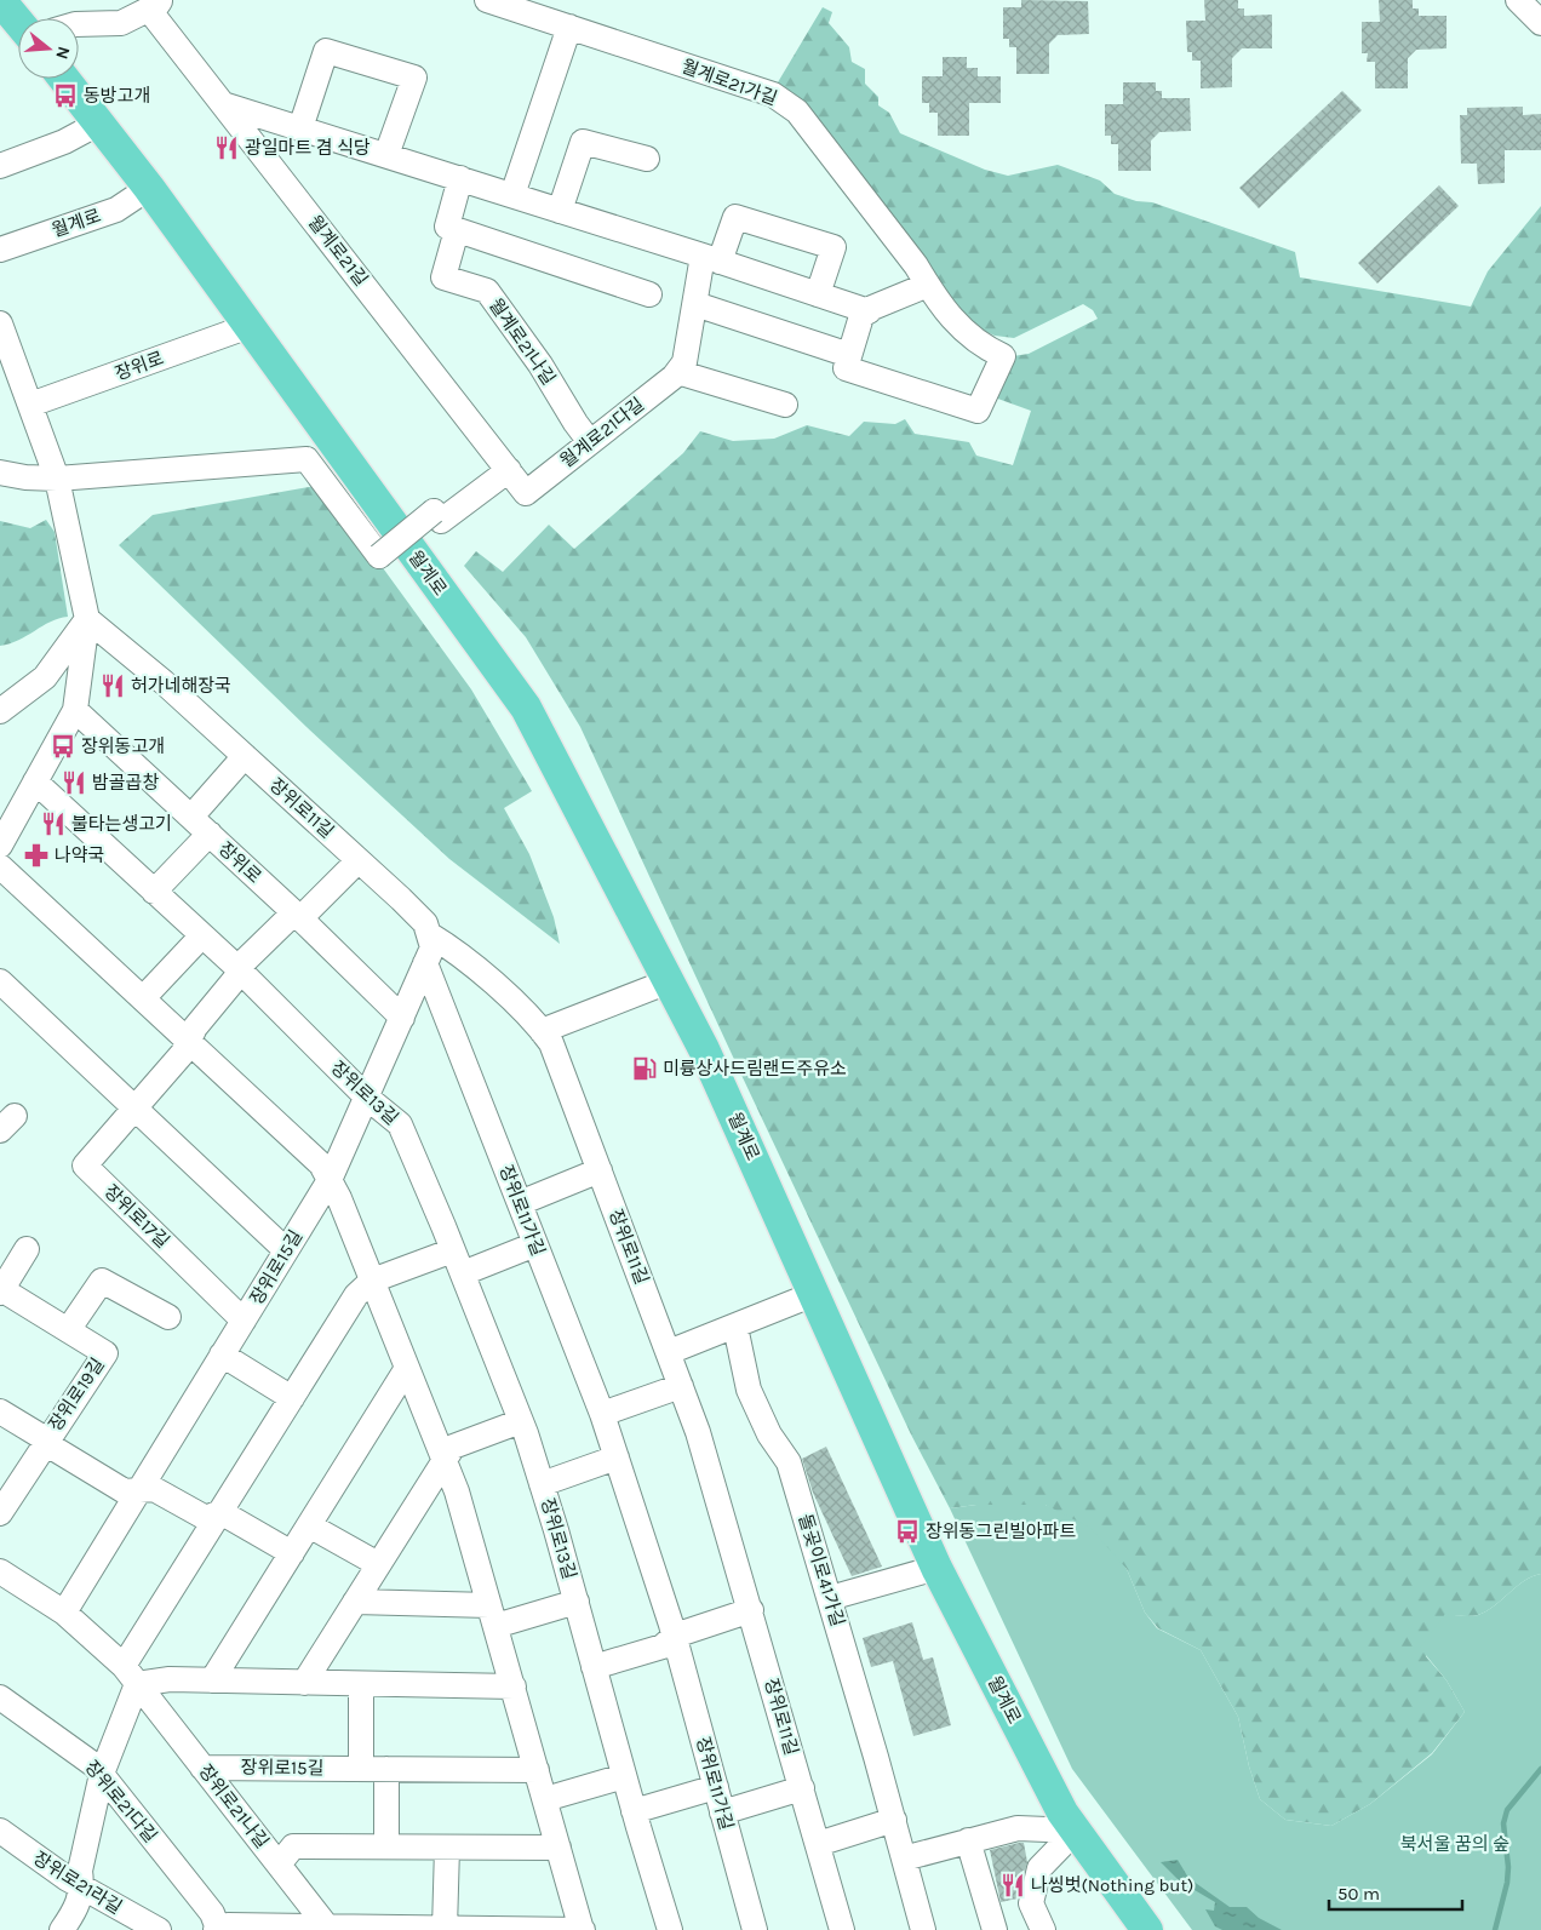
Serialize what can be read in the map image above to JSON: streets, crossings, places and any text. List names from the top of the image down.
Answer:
{
  "streets": {
    "main road": ["월계로"],
    "street": [
      "월계로21가길",
      "월계로21길",
      "월계로21나길",
      "장위로",
      "월계로21다길",
      "장위로11길",
      "장위로13길",
      "장위로11가길",
      "장위로17길",
      "장위로15길",
      "장위로19길",
      "돌곶이로41가길",
      "장위로21다길",
      "장위로21나길",
      "장위로21라길"
    ]
  },
  "crossings": [
    ["월계로", "장위로"],
    ["월계로21길", "월계로21다길"],
    ["월계로21나길", "월계로21다길"],
    ["장위로17길", "장위로15길"],
    ["장위로15길", "장위로19길"],
    ["장위로15길", "장위로21나길"]
  ],
  "parks": ["북서울 꿈의 숲"],
  "places": {
    "bus stop": ["동방고개", "장위동고개", "장위동그린빌아파트"],
    "restaurant": [
      "광일마트 겸 식당",
      "허가네해장국",
      "밤골곱창",
      "불타는생고기",
      "나씽벗(Nothing but)"
    ],
    "pharmacy": ["나약국"],
    "fuel station": ["미륭상사드림랜드주유소"]
  },
  "scale_bar": "50 m",
  "north": "right"
}
